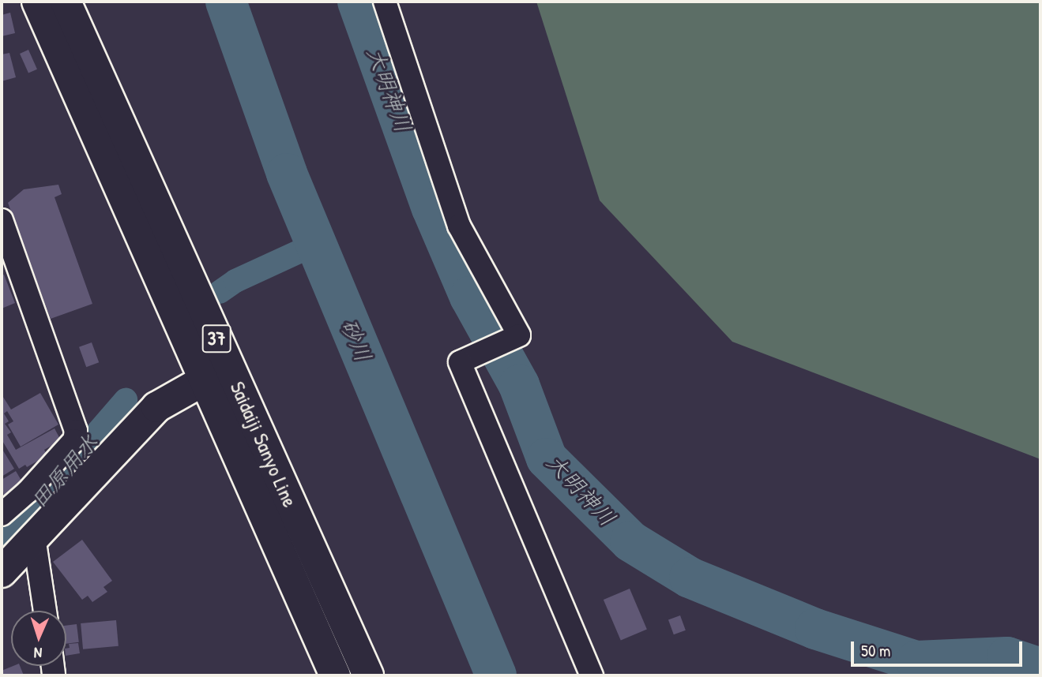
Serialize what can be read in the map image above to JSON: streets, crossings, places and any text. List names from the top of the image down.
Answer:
{
  "streets": {
    "main road": ["37", "Saidaiji Sanyo Line"]
  },
  "water": ["大明神川", "砂川", "田原用水"],
  "scale_bar": "50 m",
  "north": "bottom"
}
